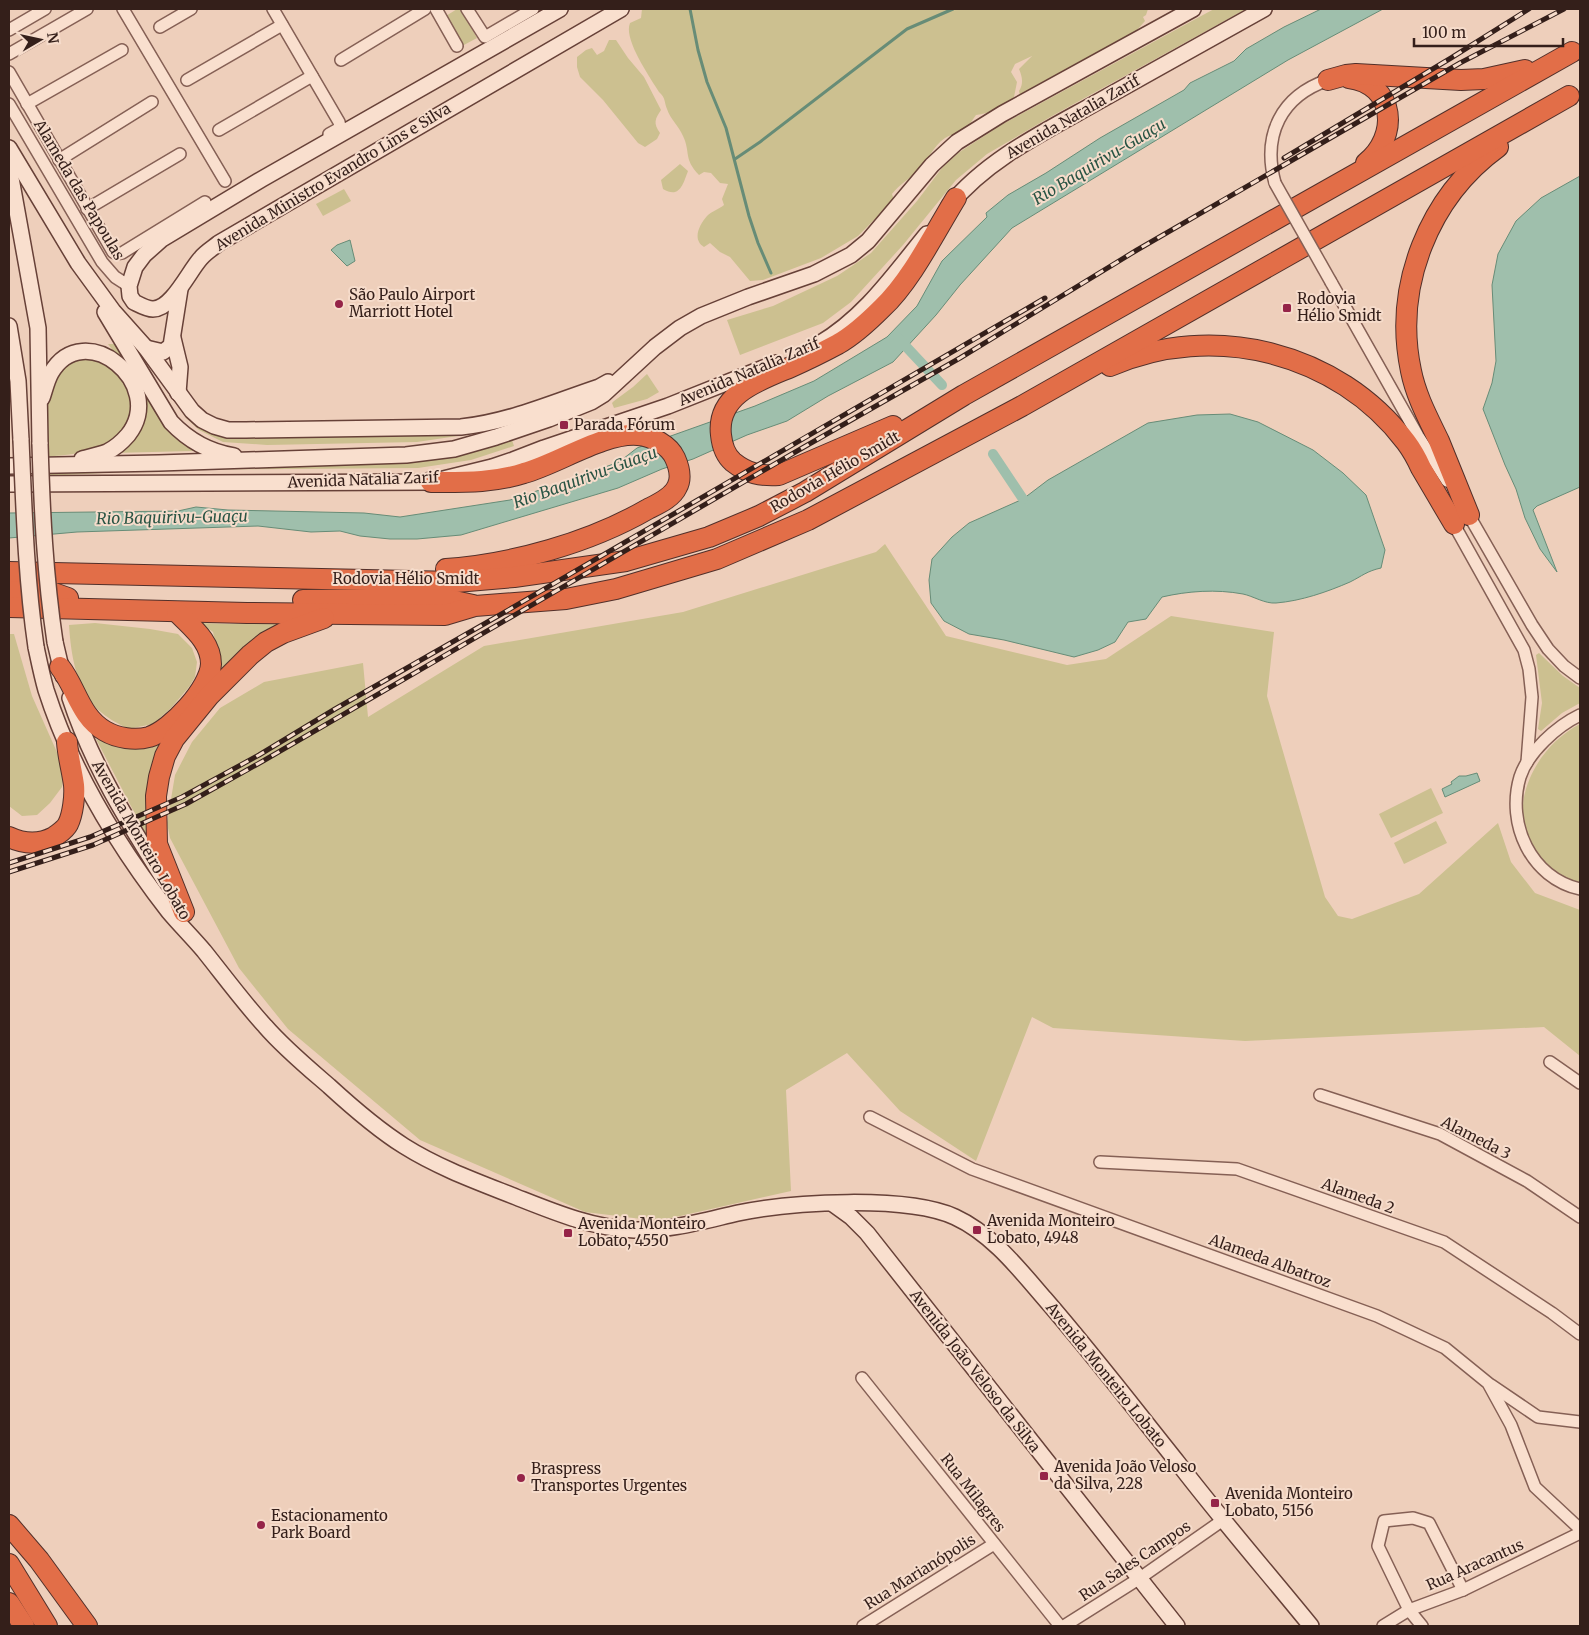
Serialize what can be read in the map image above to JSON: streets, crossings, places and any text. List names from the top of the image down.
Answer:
{
  "streets": {
    "highway": ["Rodovia Hélio Smidt"],
    "main road": [
      "Avenida Natalia Zarif",
      "Avenida Ministro Evandro Lins e Silva",
      "Avenida Monteiro Lobato",
      "Avenida João Veloso da Silva"
    ],
    "street": [
      "Alameda das Papoulas",
      "Alameda 3",
      "Alameda 2",
      "Alameda Albatroz",
      "Rua Milagres",
      "Rua Sales Campos",
      "Rua Aracantus",
      "Rua Marianópolis"
    ]
  },
  "crossings": [
    ["Avenida Ministro Evandro Lins e Silva", "Alameda das Papoulas"],
    ["Avenida Monteiro Lobato", "Rua Sales Campos"],
    ["Avenida João Veloso da Silva", "Rua Sales Campos"],
    ["Rua Milagres", "Rua Marianópolis"]
  ],
  "water": ["Rio Baquirivu-Guaçu"],
  "places": {
    "other": ["São Paulo Airport Marriott Hotel", "Braspress Transportes Urgentes", "Estacionamento Park Board"],
    "transit": [
      "Rodovia Hélio Smidt",
      "Parada Fórum",
      "Avenida Monteiro Lobato, 4948",
      "Avenida Monteiro Lobato, 4550",
      "Avenida João Veloso da Silva, 228",
      "Avenida Monteiro Lobato, 5156"
    ]
  },
  "scale_bar": "100 m",
  "north": "right"
}
